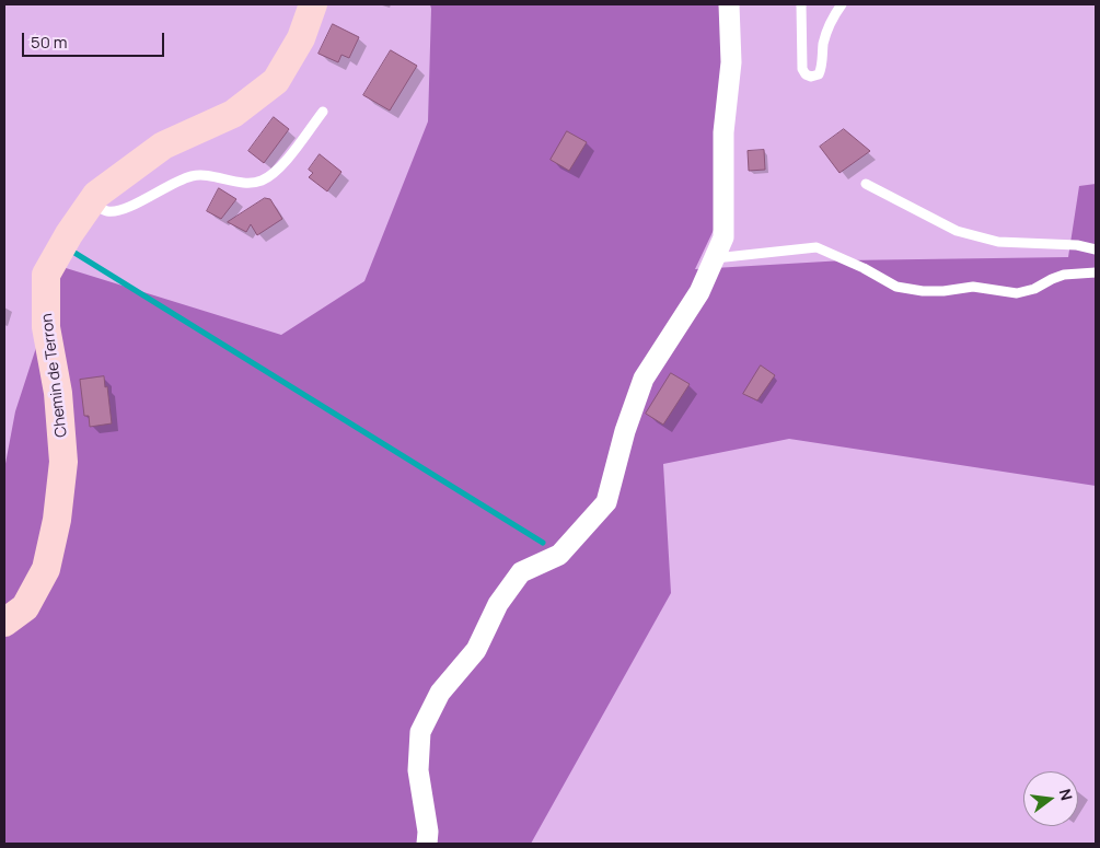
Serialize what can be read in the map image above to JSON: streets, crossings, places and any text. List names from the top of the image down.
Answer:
{
  "streets": {
    "street": ["Chemin de Terron"]
  },
  "scale_bar": "50 m",
  "north": "right"
}
